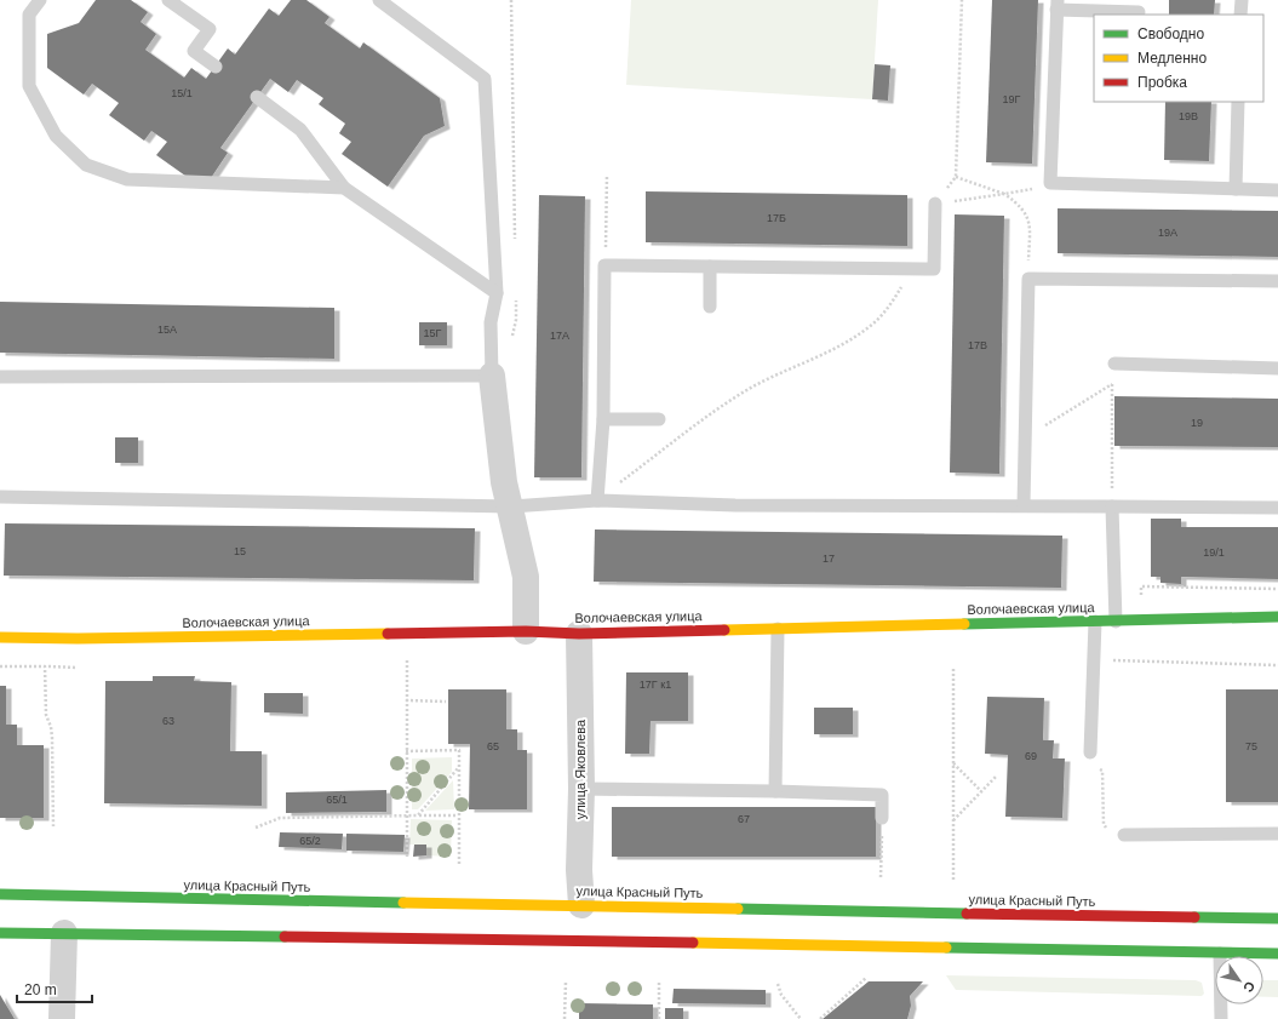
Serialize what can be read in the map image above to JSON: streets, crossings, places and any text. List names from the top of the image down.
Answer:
{
  "streets": {
    "main road": ["Волочаевская улица", "улица Красный Путь"],
    "street": ["улица Яковлева"]
  },
  "crossings": [
    ["Волочаевская улица", "улица Яковлева"],
    ["улица Яковлева", "улица Красный Путь"]
  ],
  "house_numbers": [
    "15/1",
    "19Г",
    "19В",
    "17Б",
    "19А",
    "15А",
    "15Г",
    "17А",
    "17В",
    "19",
    "15",
    "19/1",
    "17",
    "17Г к1",
    "63",
    "65",
    "75",
    "69",
    "65/1",
    "67",
    "65/2"
  ],
  "legend": ["Свободно", "Медленно", "Пробка"],
  "scale_bar": "20 m",
  "north": "bottom right"
}
